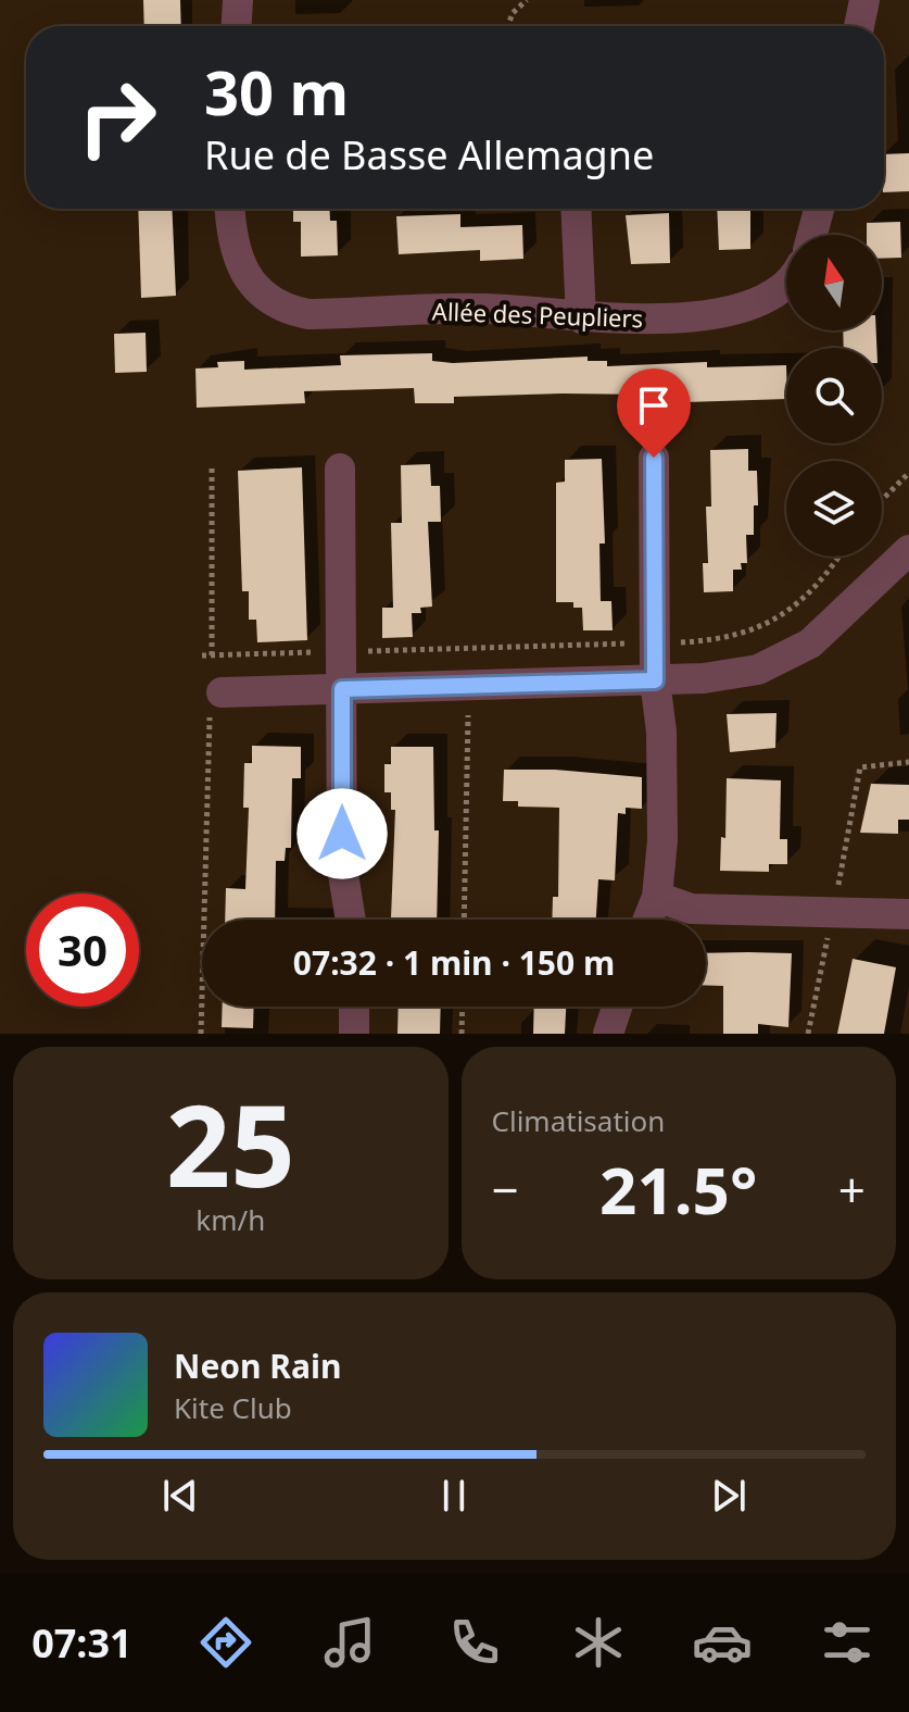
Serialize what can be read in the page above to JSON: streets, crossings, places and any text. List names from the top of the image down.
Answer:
{
  "streets": {
    "street": ["Allée des Peupliers"]
  },
  "north": "top",
  "page": {
    "turn": ["30 m", "Rue de Basse Allemagne"],
    "limit": "30",
    "trip": "07:32 · 1 min · 150 m",
    "tile": [
      ["25", "km/h"],
      "Climatisation"
    ],
    "heat": ["−", "21.5°", "+"],
    "song": ["Neon Rain", "Kite Club"],
    "tabs": "07:31"
  }
}
